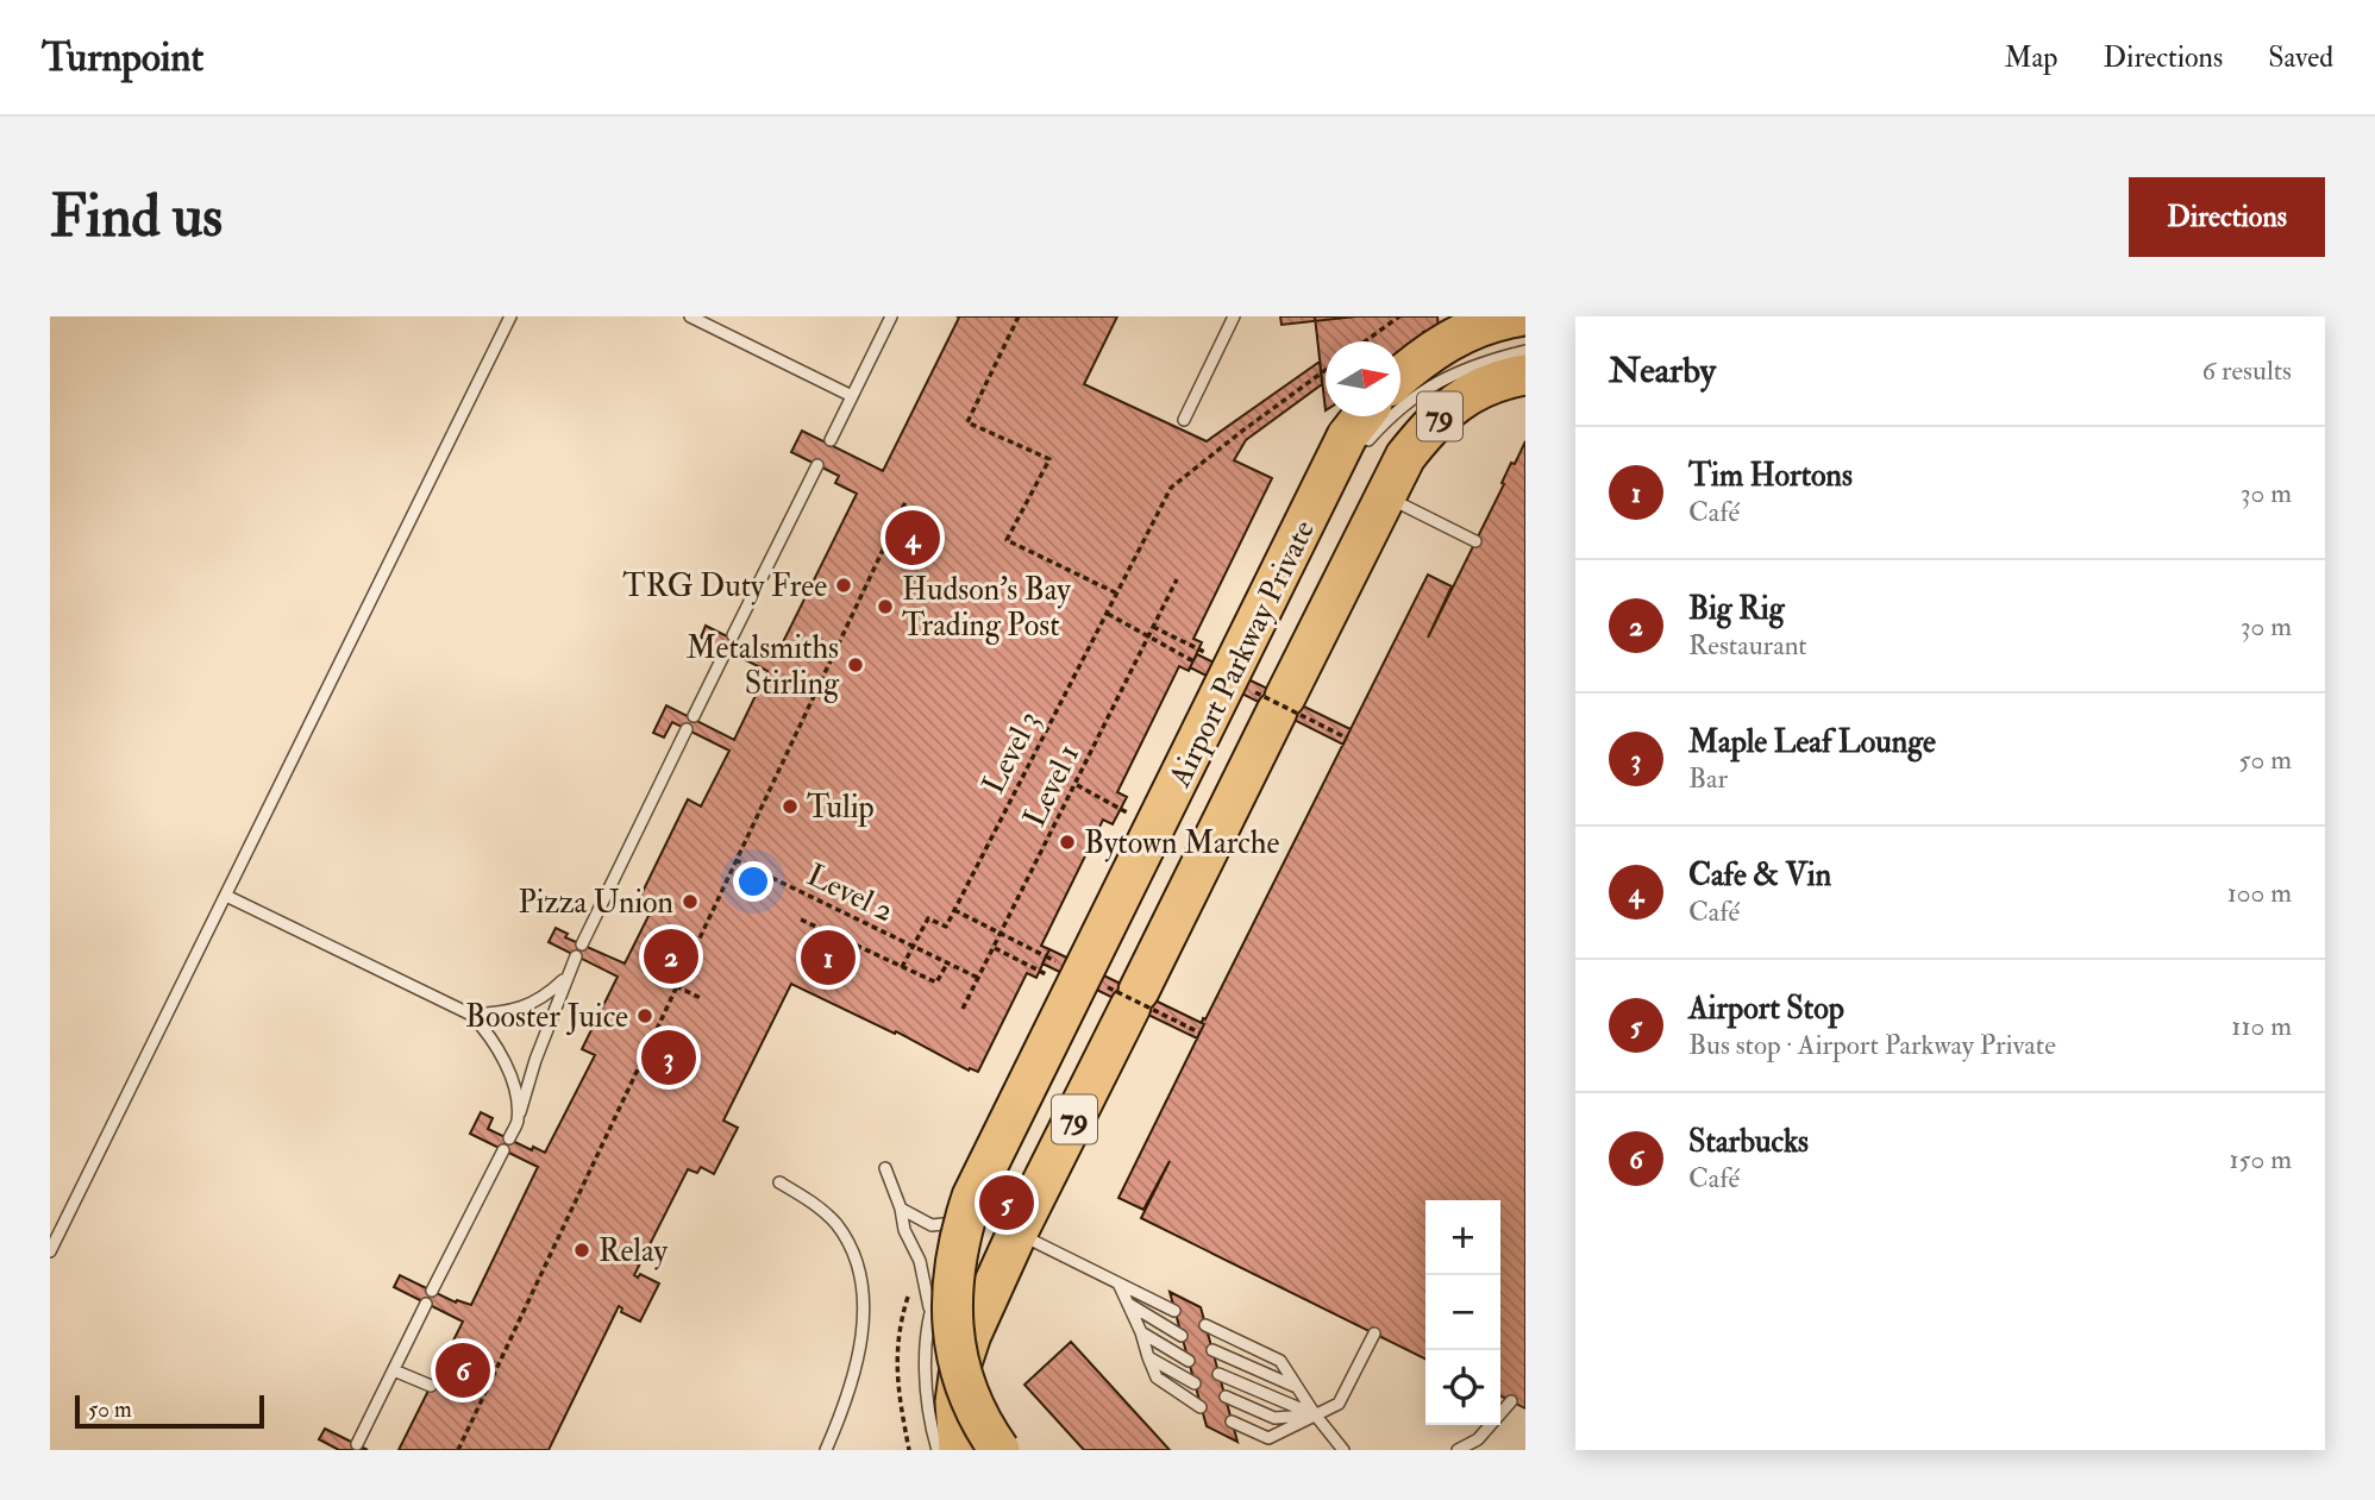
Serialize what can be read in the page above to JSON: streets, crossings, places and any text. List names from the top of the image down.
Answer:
{
  "streets": {
    "highway": ["79", "Airport Parkway Private"],
    "path": ["Level 3", "Level 1", "Level 2"]
  },
  "crossings": [
    ["Level 1", "Level 2"]
  ],
  "places": [
    "TRG Duty Free",
    "Hudson's Bay Trading Post",
    "Metalsmiths Stirling",
    "Tulip",
    "Bytown Marche",
    "Pizza Union",
    "Booster Juice",
    "Relay"
  ],
  "scale_bar": "50 m",
  "north": "right",
  "page": {
    "header": "Turnpoint",
    "nav": ["Map", "Directions", "Saved"],
    "buttons": "Directions",
    "title": "Find us",
    "heading": ["Nearby", "6 results"],
    "list": [
      {
        "mark": "1",
        "name": "Tim Hortons",
        "note": "Café",
        "value": "30 m"
      },
      {
        "mark": "2",
        "name": "Big Rig",
        "note": "Restaurant",
        "value": "30 m"
      },
      {
        "mark": "3",
        "name": "Maple Leaf Lounge",
        "note": "Bar",
        "value": "50 m"
      },
      {
        "mark": "4",
        "name": "Cafe & Vin",
        "note": "Café",
        "value": "100 m"
      },
      {
        "mark": "5",
        "name": "Airport Stop",
        "note": "Bus stop · Airport Parkway Private",
        "value": "110 m"
      },
      {
        "mark": "6",
        "name": "Starbucks",
        "note": "Café",
        "value": "150 m"
      }
    ],
    "pins": [
      "4",
      "2",
      "1",
      "3",
      "5",
      "6"
    ],
    "map_buttons": ["+", "−"],
    "scale": "50 m"
  }
}
